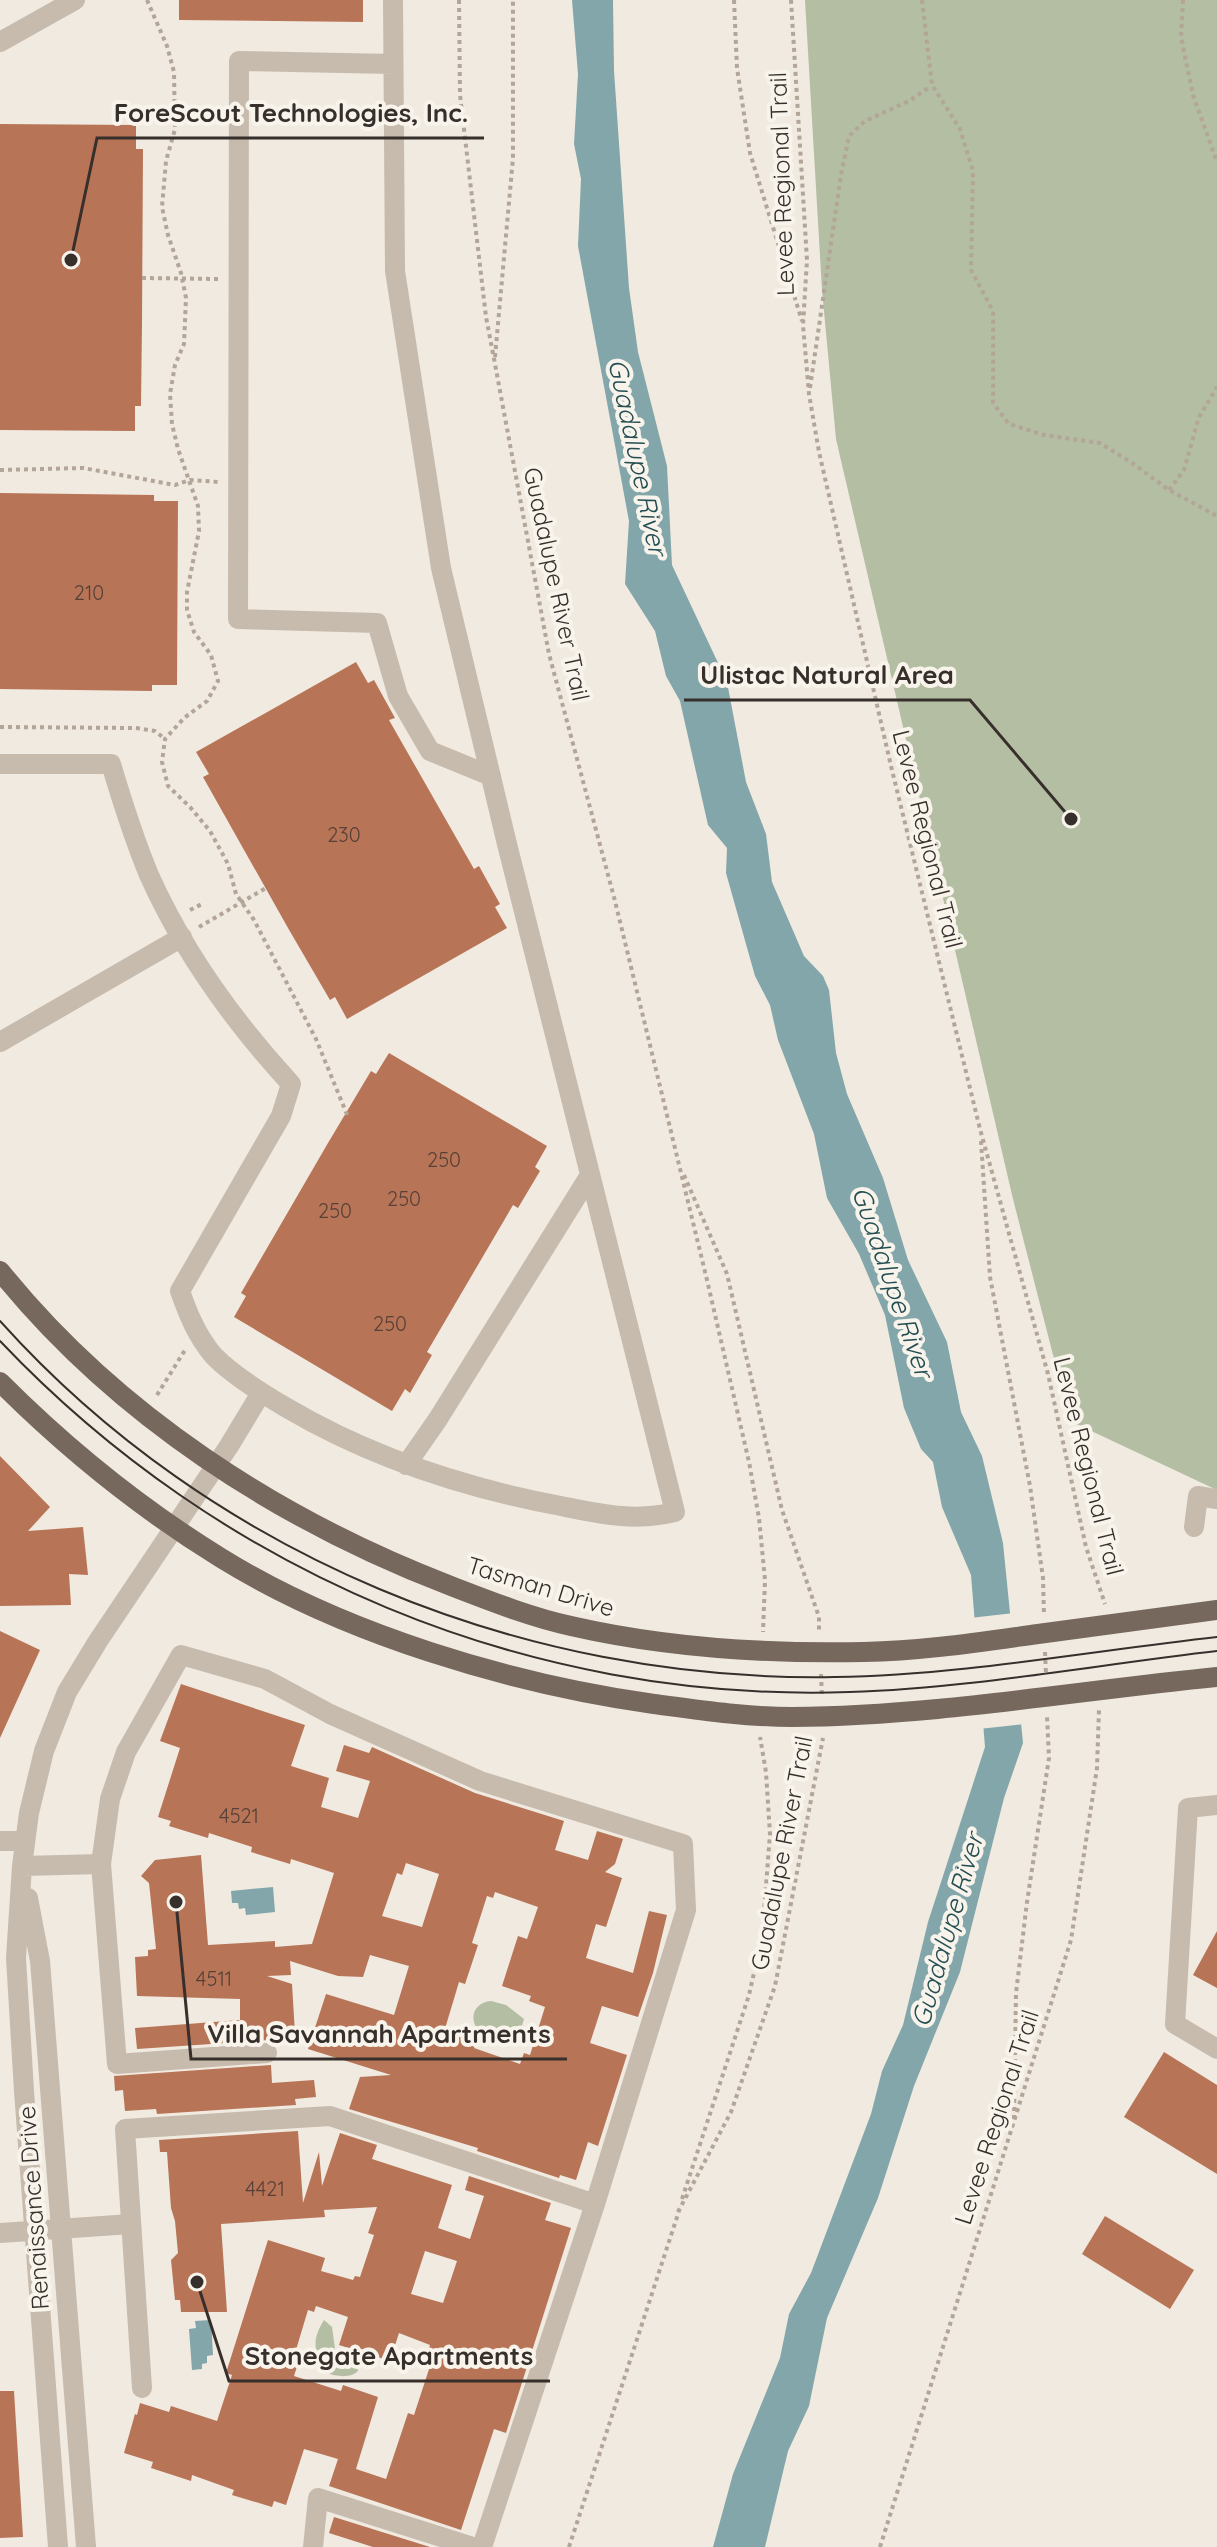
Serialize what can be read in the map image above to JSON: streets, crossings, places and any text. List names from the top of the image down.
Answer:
{
  "streets": {
    "main road": ["Tasman Drive"],
    "street": ["Renaissance Drive"],
    "path": ["Levee Regional Trail", "Guadalupe River Trail"]
  },
  "crossings": [
    ["Levee Regional Trail", "Tasman Drive"],
    ["Guadalupe River Trail", "Tasman Drive"],
    ["Tasman Drive", "Renaissance Drive"]
  ],
  "water": ["Guadalupe River"],
  "places": [
    "ForeScout Technologies, Inc.",
    "Ulistac Natural Area",
    "Villa Savannah Apartments",
    "Stonegate Apartments"
  ],
  "house_numbers": [
    "210",
    "230",
    "250",
    "250",
    "250",
    "250",
    "4521",
    "4511",
    "4421"
  ]
}
